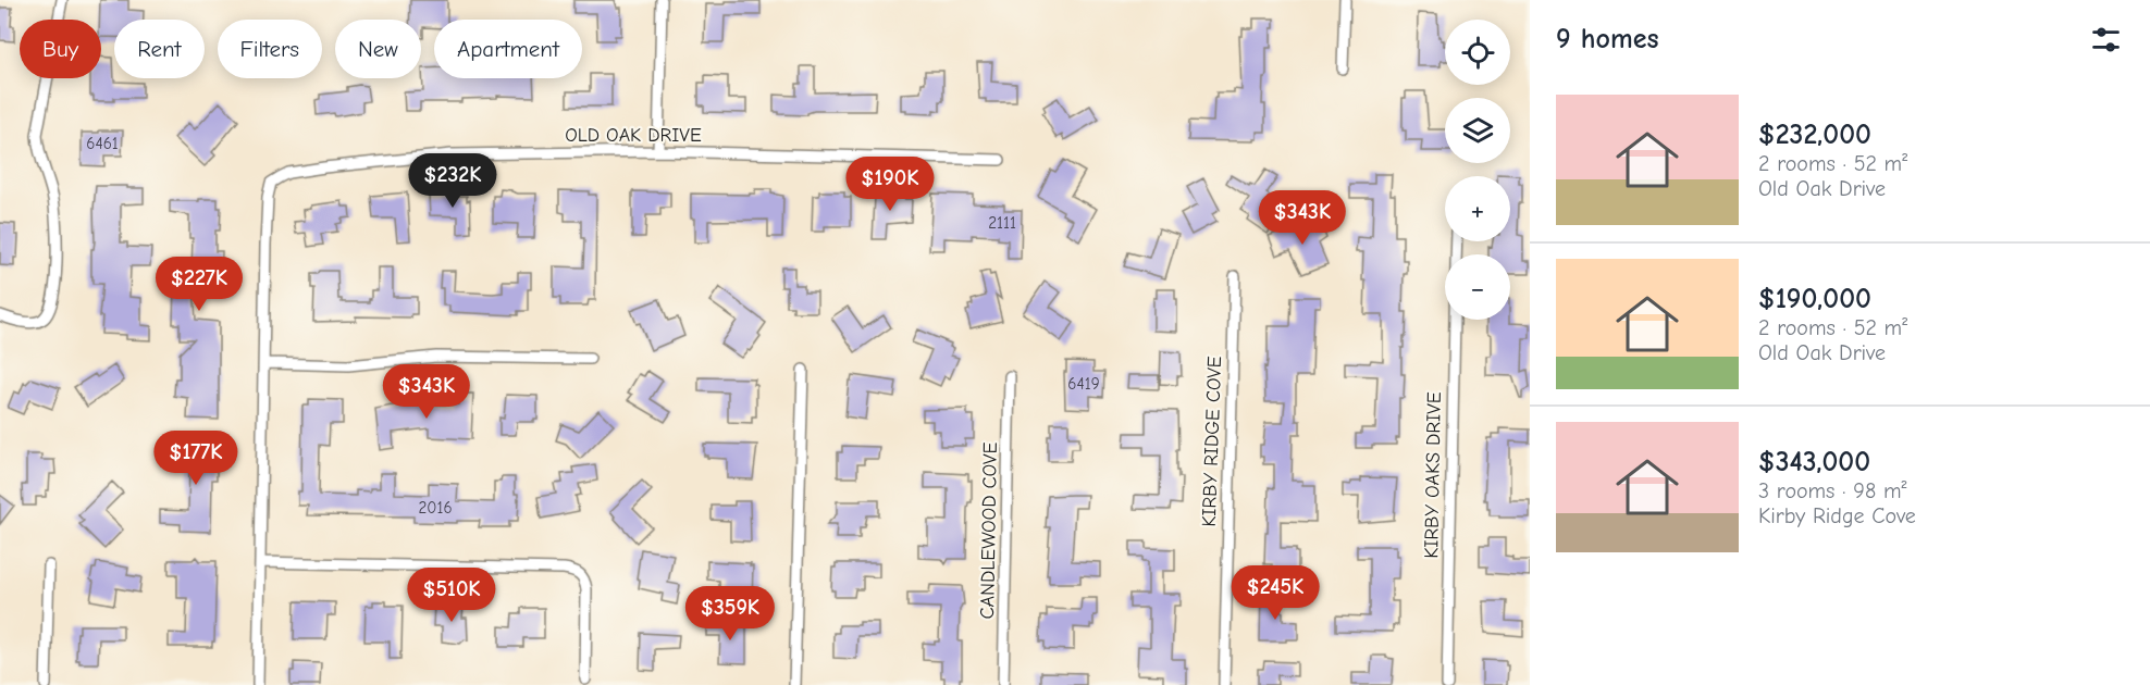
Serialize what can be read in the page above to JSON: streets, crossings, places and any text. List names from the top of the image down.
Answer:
{
  "streets": {
    "street": [
      "OLD OAK DRIVE",
      "KIRBY RIDGE COVE",
      "KIRBY OAKS DRIVE",
      "CANDLEWOOD COVE"
    ]
  },
  "house_numbers": [
    "6461",
    "2111",
    "6419",
    "2016"
  ],
  "page": {
    "heading": "9 homes",
    "map_buttons": ["+", "−"],
    "chip": [
      "Buy",
      "Rent",
      "Filters",
      "New",
      "Apartment"
    ],
    "list": [
      {
        "name": "$232,000",
        "note": "2 rooms · 52 m² · Old Oak Drive"
      },
      {
        "name": "$190,000",
        "note": "2 rooms · 52 m² · Old Oak Drive"
      },
      {
        "name": "$343,000",
        "note": "3 rooms · 98 m² · Kirby Ridge Cove"
      }
    ],
    "price": [
      "$232K",
      "$190K",
      "$343K",
      "$227K",
      "$343K",
      "$177K",
      "$245K",
      "$510K",
      "$359K"
    ]
  }
}
